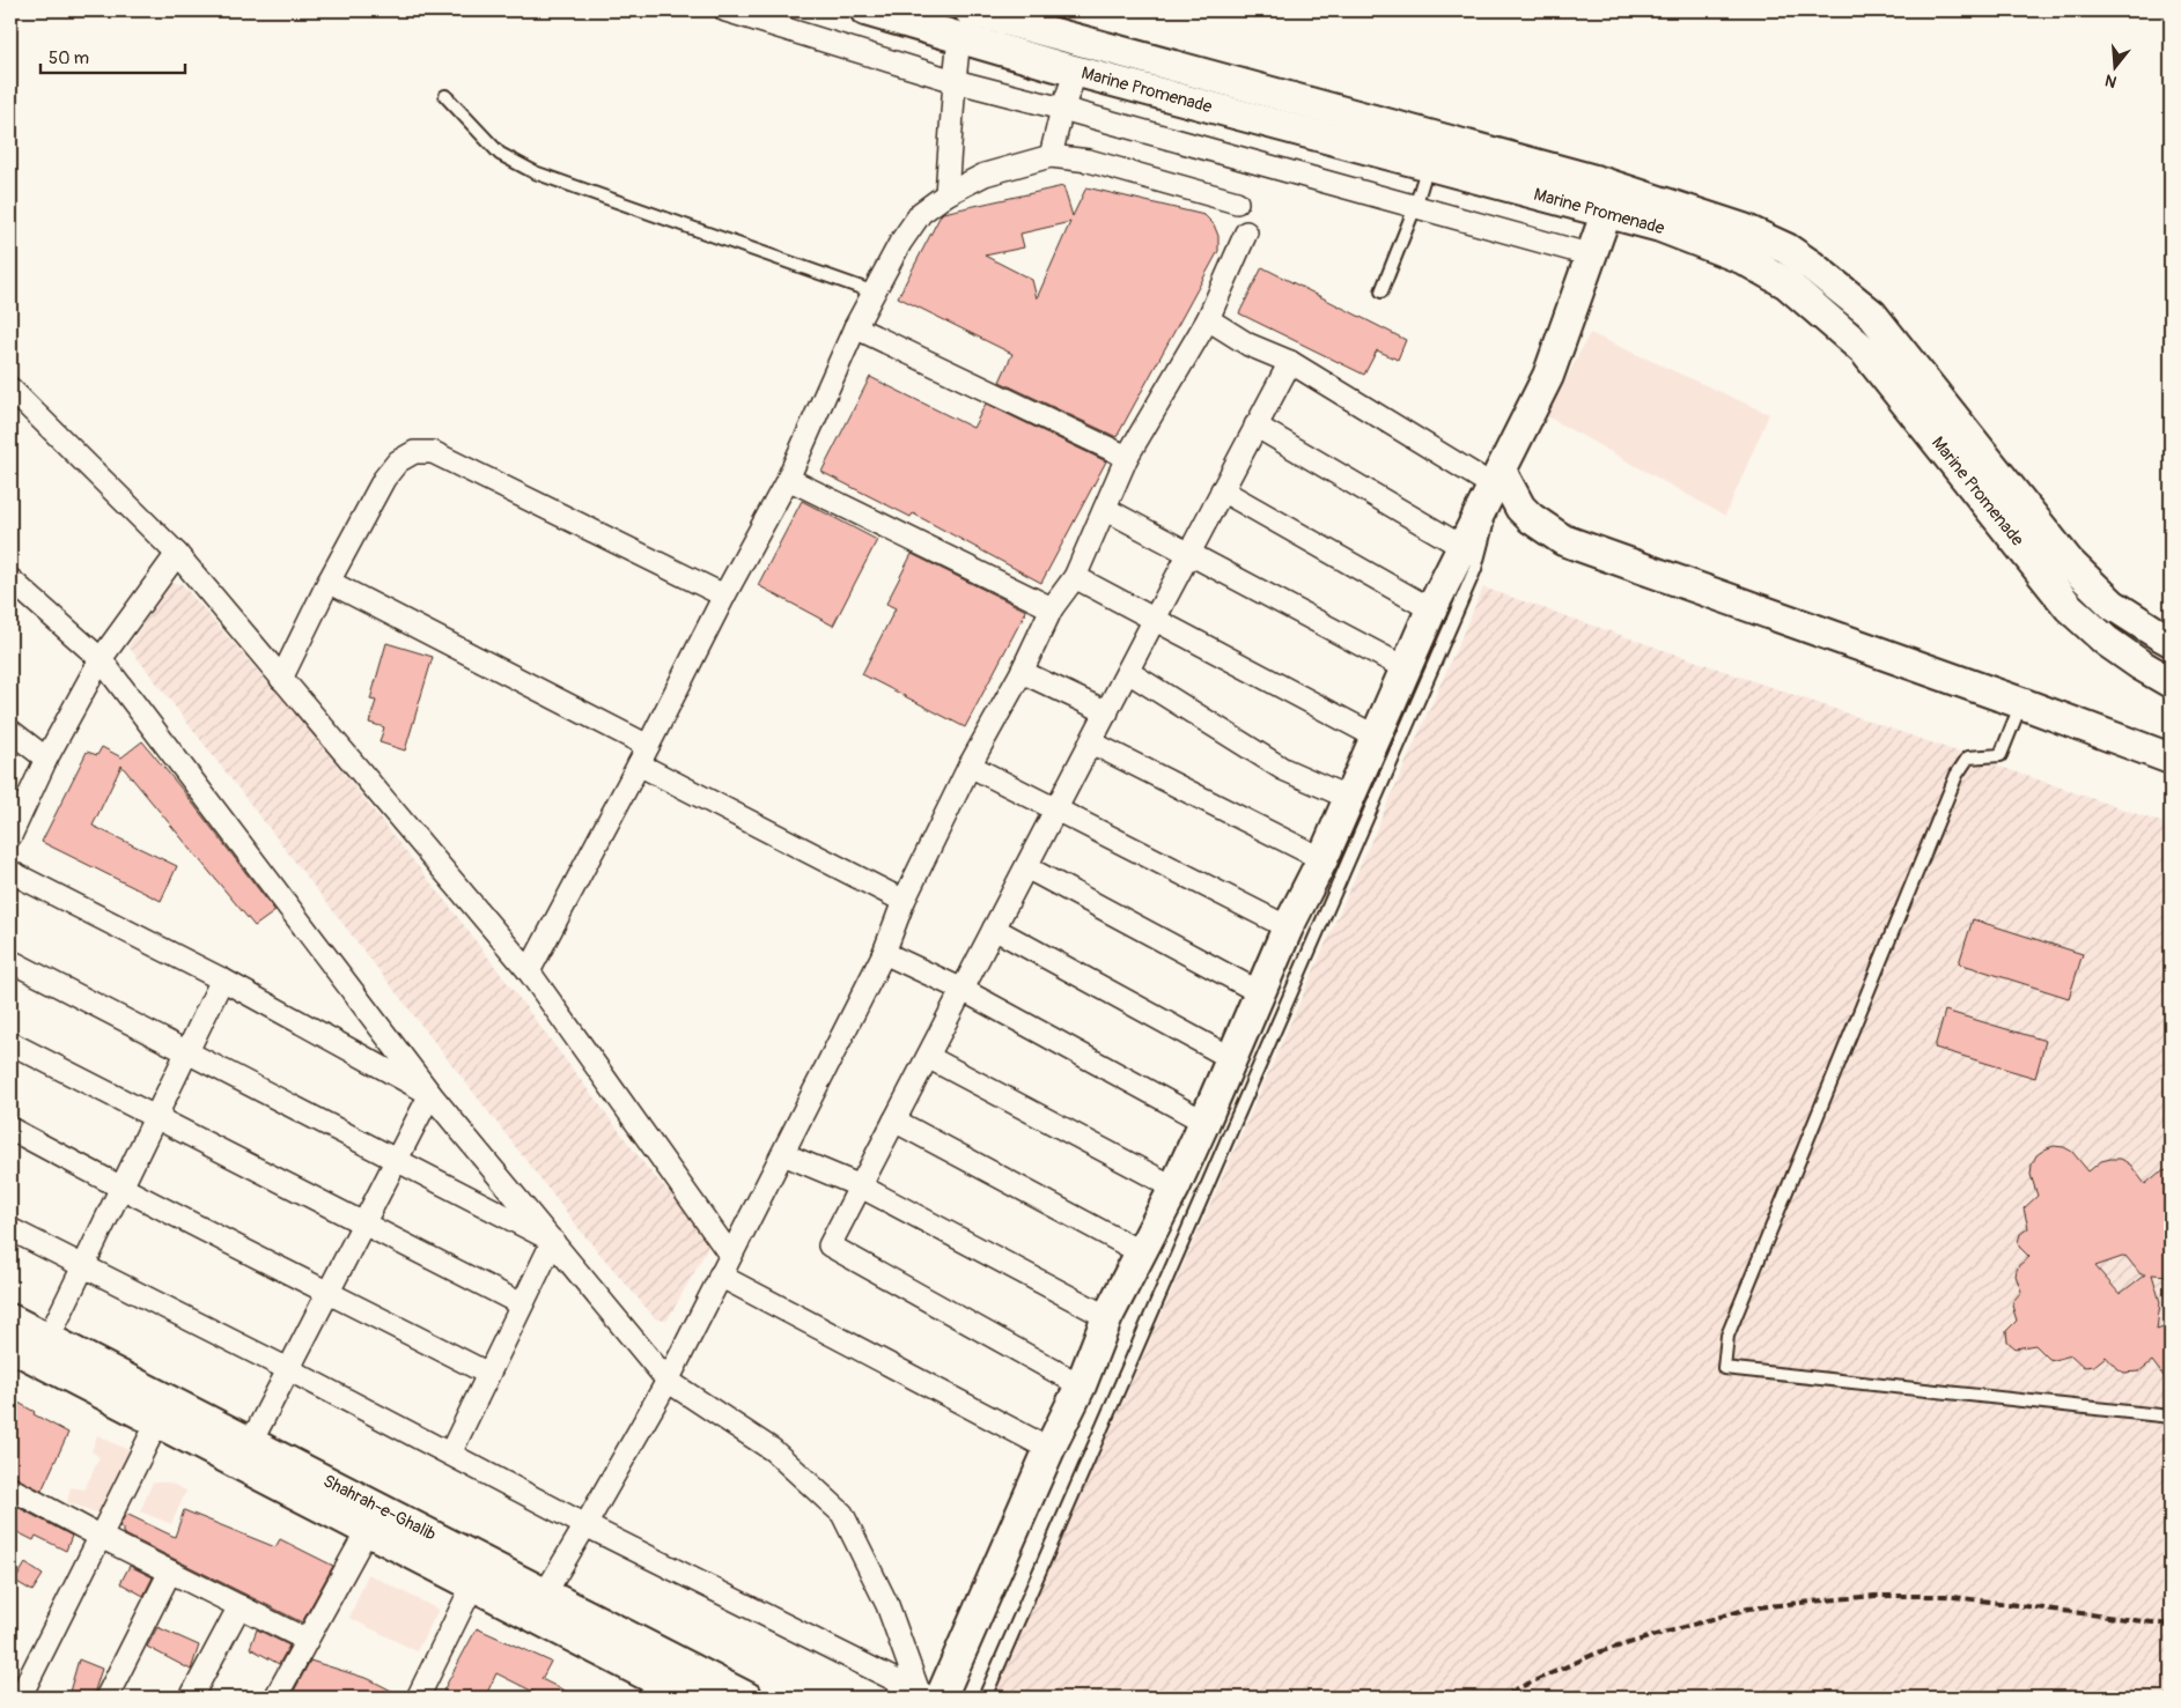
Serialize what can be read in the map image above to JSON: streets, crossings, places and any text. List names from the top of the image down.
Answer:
{
  "streets": {
    "main road": ["Marine Promenade", "Shahrah-e-Ghalib"]
  },
  "scale_bar": "50 m",
  "north": "bottom"
}
